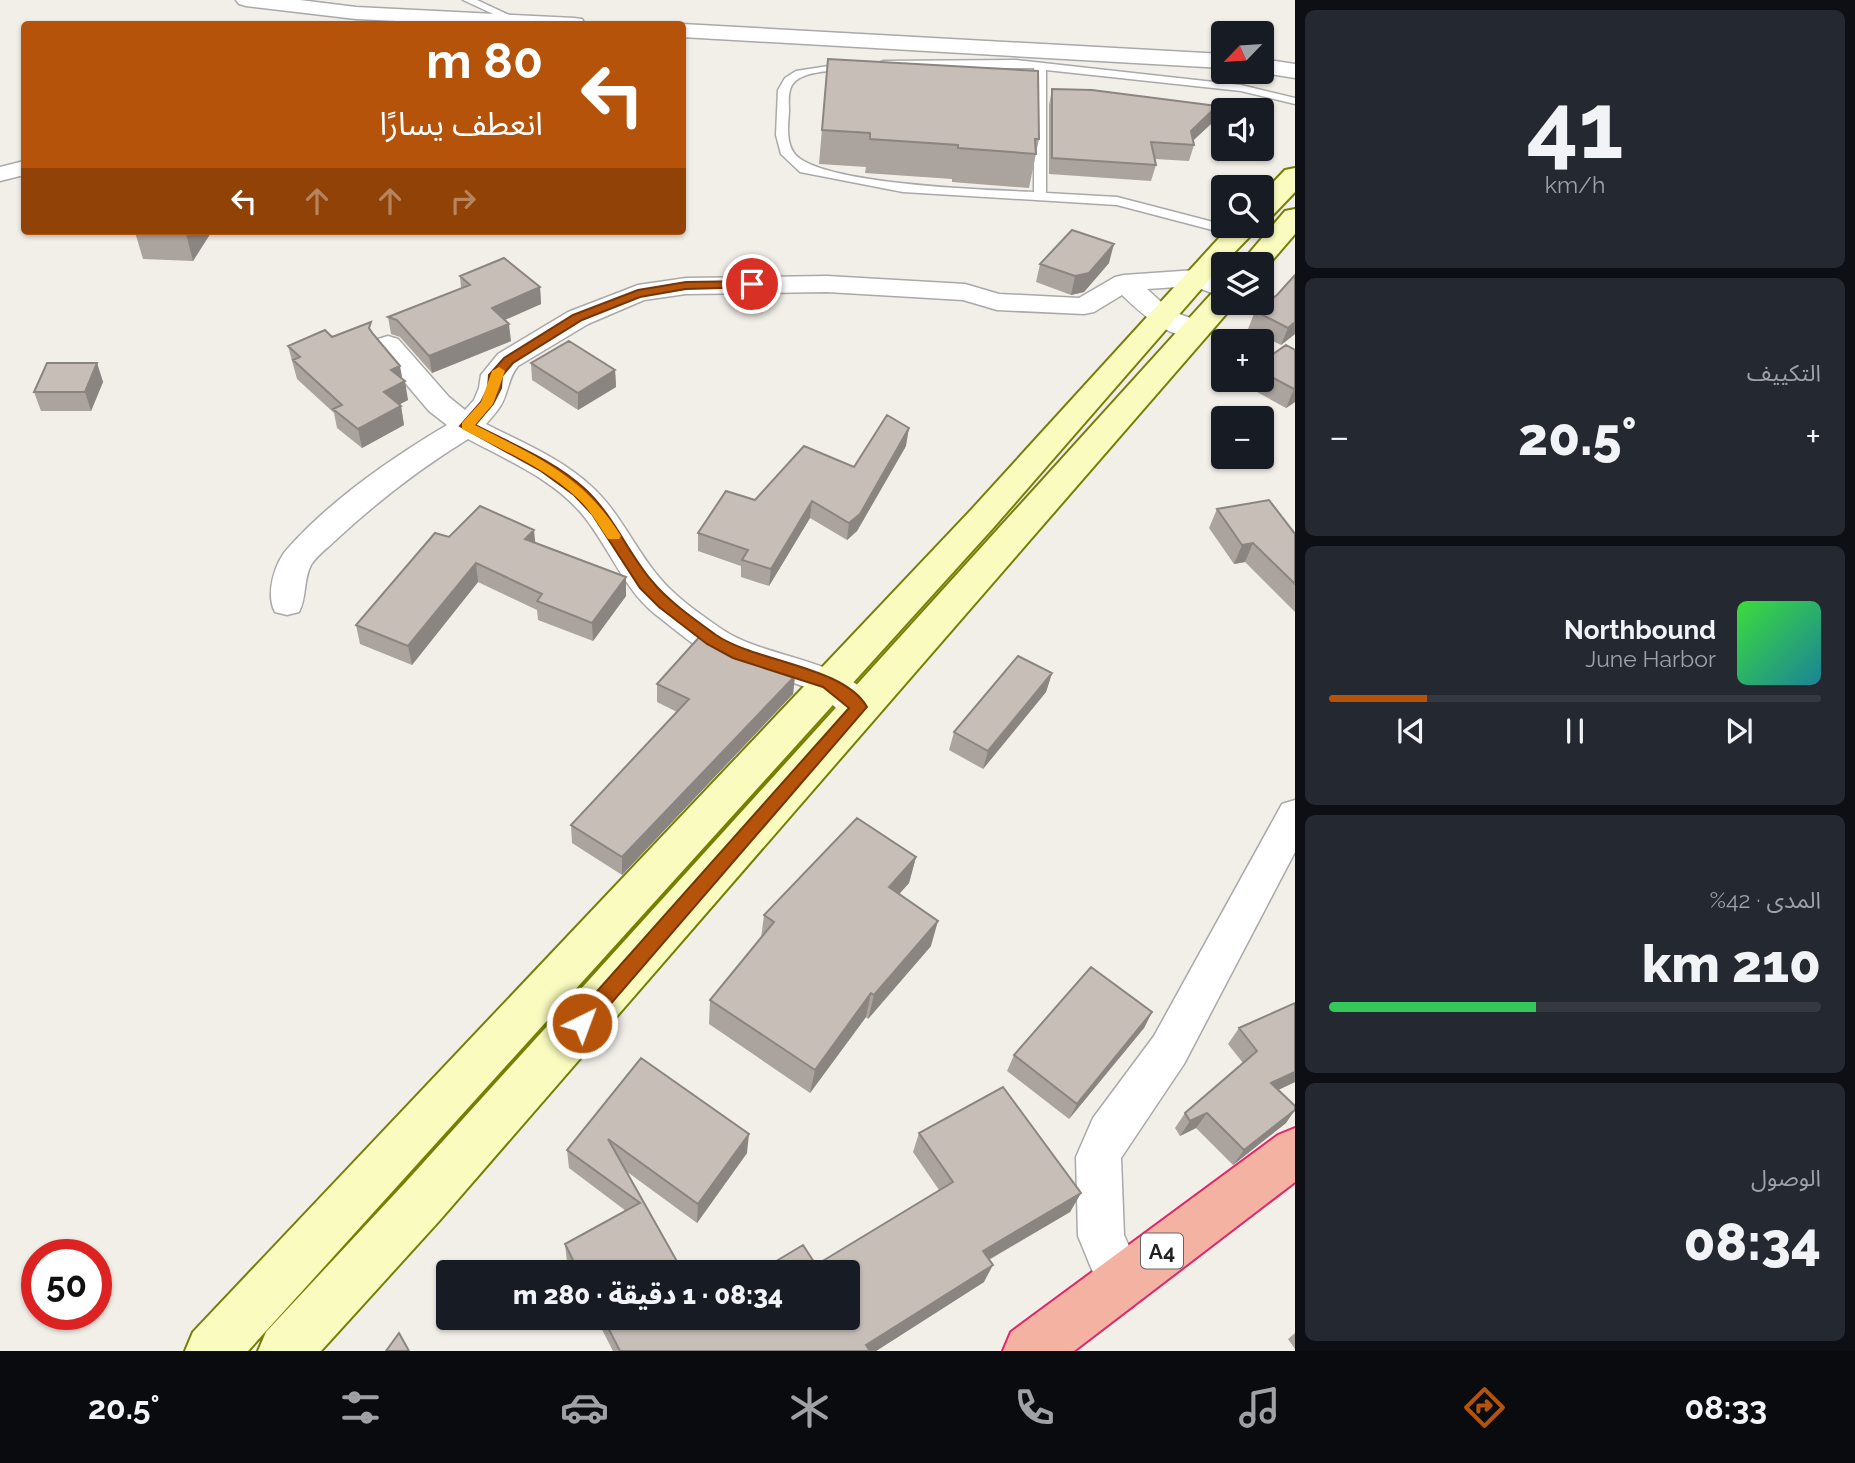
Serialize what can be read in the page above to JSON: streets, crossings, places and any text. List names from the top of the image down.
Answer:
{
  "streets": {
    "highway": ["A4"]
  },
  "north": "bottom left",
  "page": {
    "tile": [
      ["41", "km/h"],
      "التكييف",
      ["المدى · 42%", "210 km"],
      ["الوصول", "08:34"]
    ],
    "map_buttons": ["+", "−"],
    "turn": ["80 m", "انعطف يسارًا"],
    "heat": ["−", "20.5°", "+"],
    "song": ["Northbound", "June Harbor"],
    "limit": "50",
    "trip": "08:34 · 1 دقيقة · 280 m",
    "tabs": ["08:33", "20.5°"]
  }
}
